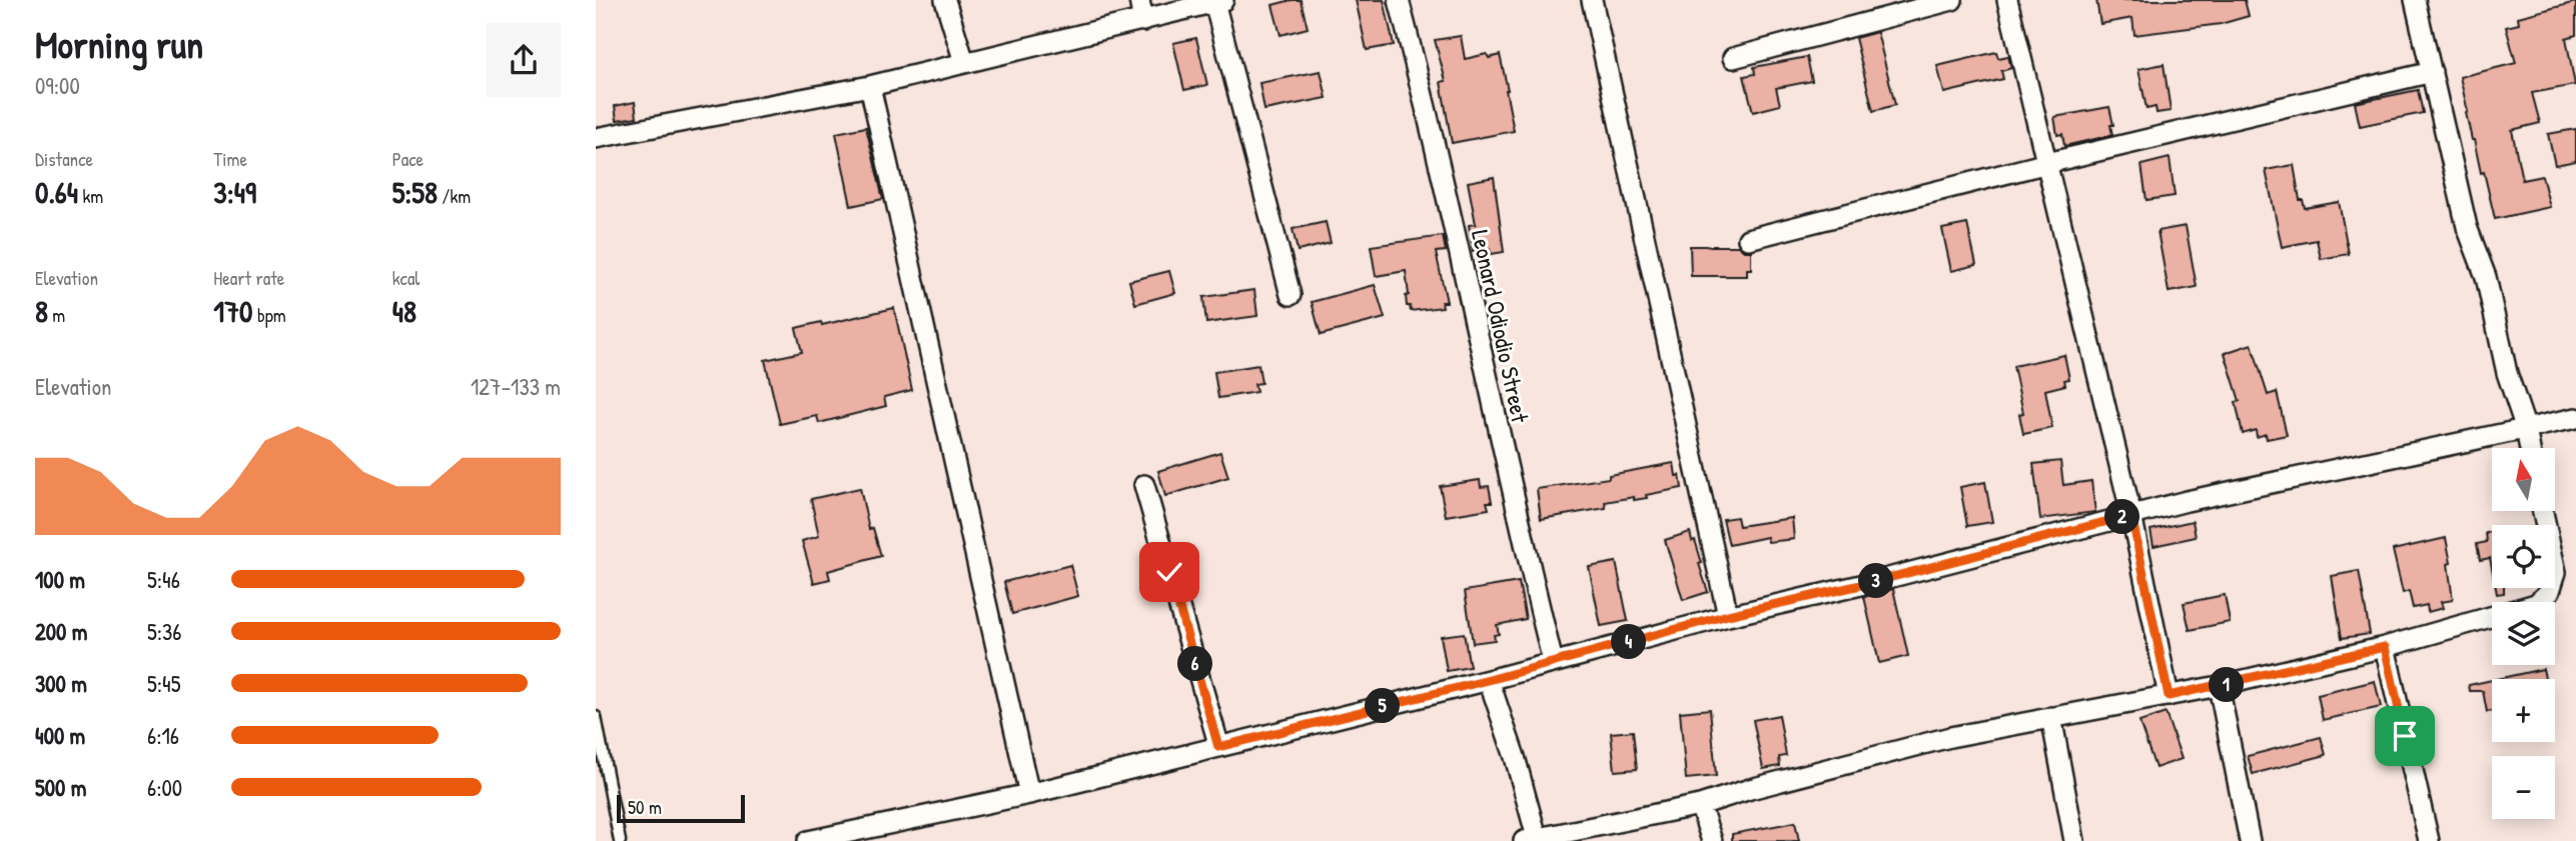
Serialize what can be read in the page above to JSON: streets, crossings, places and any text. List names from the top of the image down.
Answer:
{
  "streets": {
    "street": ["Leonard Odiodio Street"]
  },
  "scale_bar": "50 m",
  "north": "top",
  "page": {
    "heading": ["Morning run", "09:00"],
    "stats": [
      ["Distance", "0.64 km"],
      ["Time", "3:49"],
      ["Pace", "5:58 /km"],
      ["Elevation", "8 m"],
      ["Heart rate", "170 bpm"],
      ["kcal", "48"]
    ],
    "chart": ["Elevation", "127–133 m"],
    "map_buttons": ["+", "−"],
    "pins": [
      "2",
      "3",
      "4",
      "6",
      "1",
      "5"
    ],
    "list": [
      {
        "name": "100 m",
        "note": "5:46"
      },
      {
        "name": "200 m",
        "note": "5:36"
      },
      {
        "name": "300 m",
        "note": "5:45"
      },
      {
        "name": "400 m",
        "note": "6:16"
      },
      {
        "name": "500 m",
        "note": "6:00"
      }
    ],
    "scale": "50 m"
  }
}
